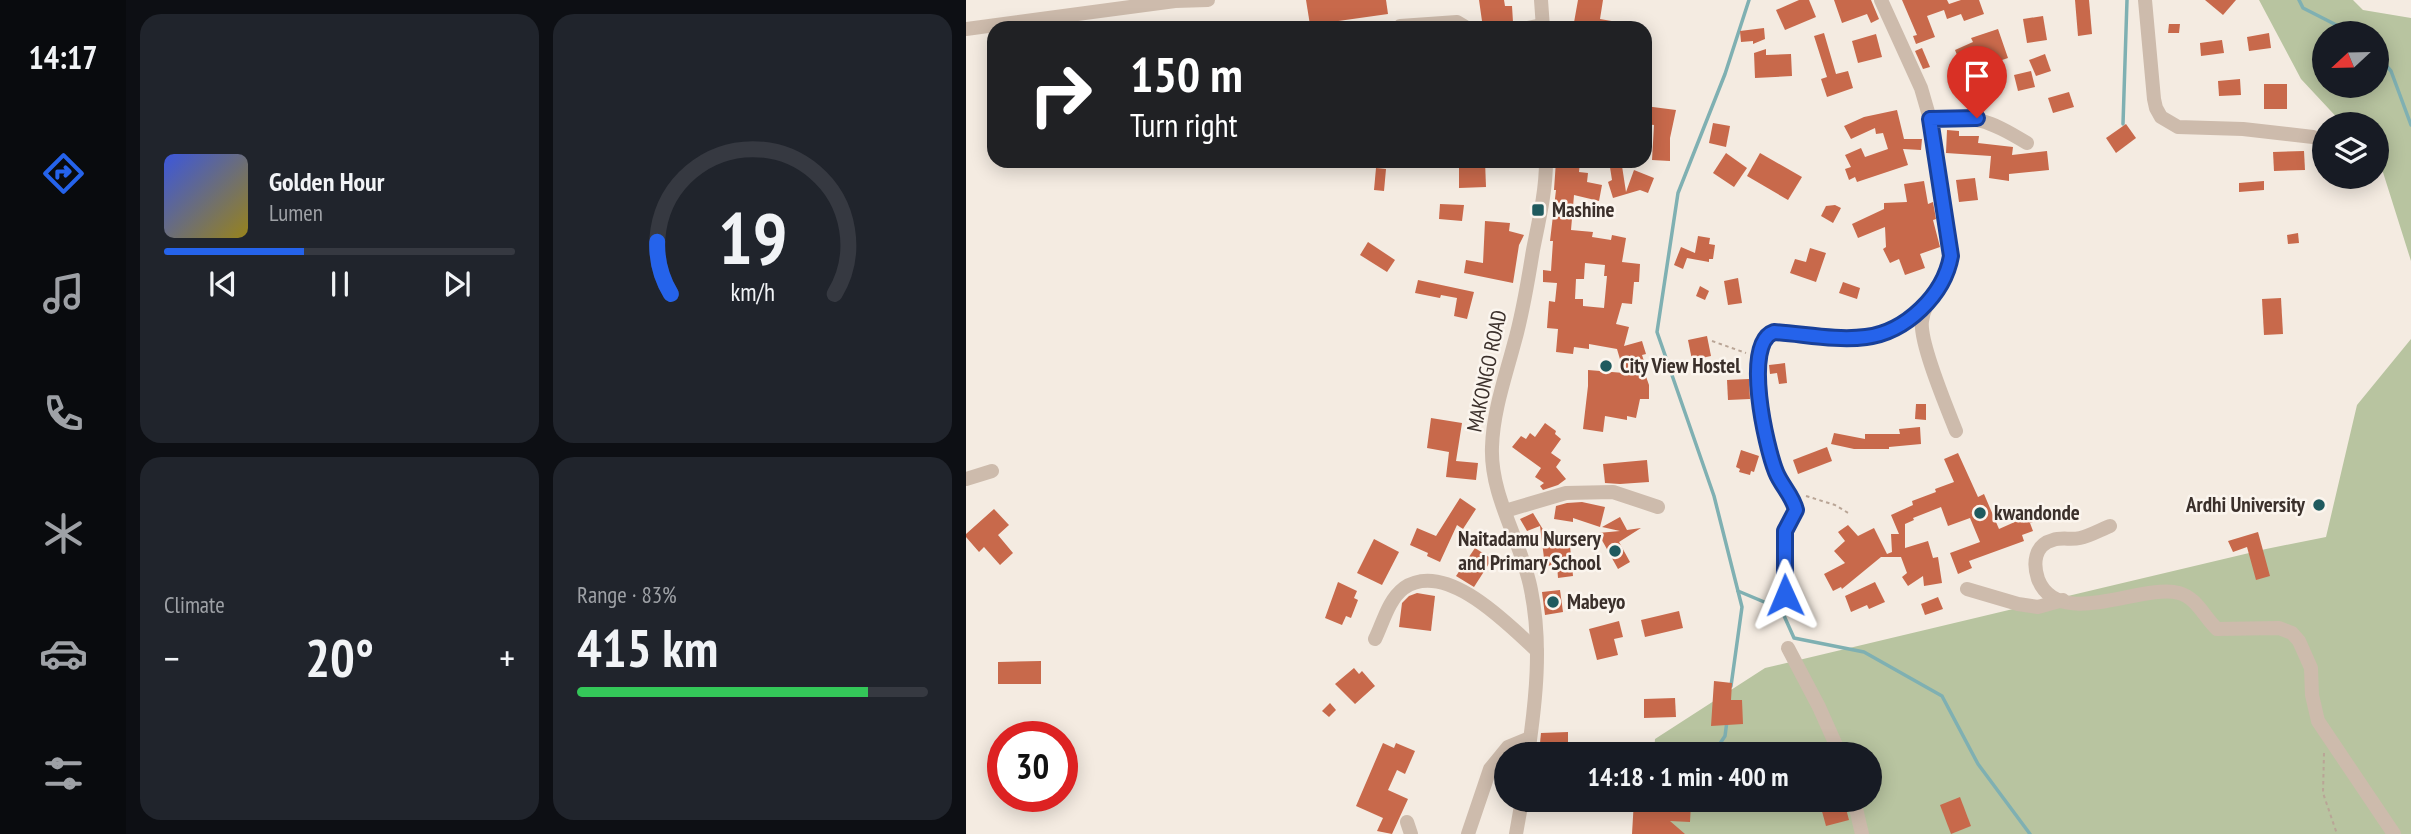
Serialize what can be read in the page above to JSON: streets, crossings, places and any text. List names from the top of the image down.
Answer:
{
  "streets": {
    "street": ["MAKONGO ROAD"]
  },
  "places": {
    "transit": ["Mashine"],
    "other": [
      "City View Hostel",
      "Ardhi University",
      "kwandonde",
      "Naitadamu Nursery and Primary School",
      "Mabeyo"
    ]
  },
  "north": "left",
  "page": {
    "tabs": "14:17",
    "turn": ["150 m", "Turn right"],
    "song": ["Golden Hour", "Lumen"],
    "tile": [
      "Climate",
      ["Range · 83%", "415 km"]
    ],
    "heat": ["−", "20°", "+"],
    "limit": "30",
    "trip": "14:18 · 1 min · 400 m",
    "gauge": ["19", "km/h"]
  }
}
